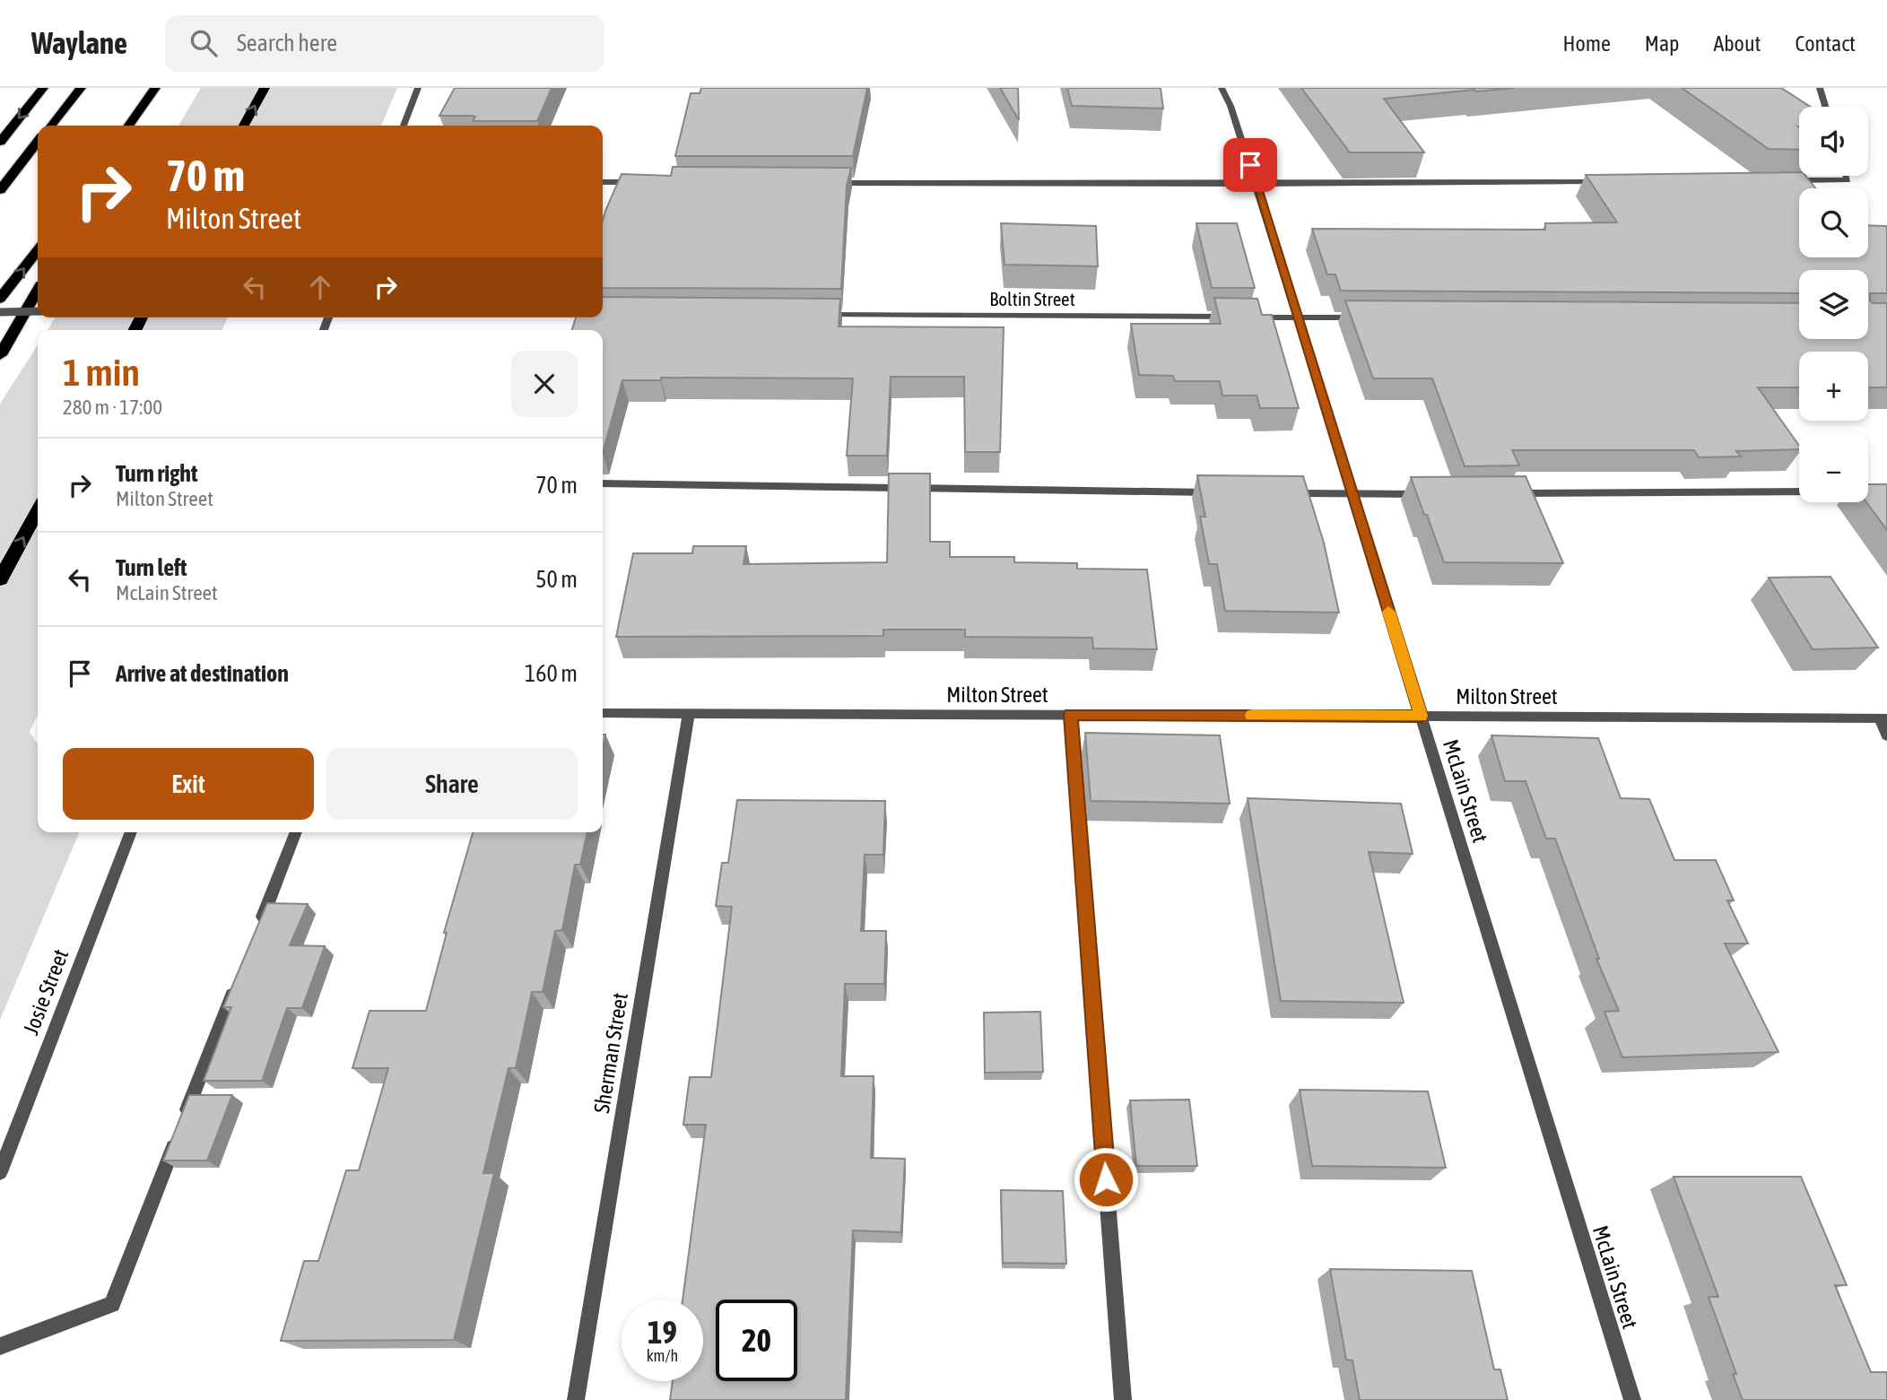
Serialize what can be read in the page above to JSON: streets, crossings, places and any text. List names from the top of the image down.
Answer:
{
  "streets": {
    "street": [
      "Boltin Street",
      "Milton Street",
      "McLain Street",
      "Josie Street",
      "Sherman Street"
    ]
  },
  "crossings": [
    ["Milton Street", "McLain Street"],
    ["Milton Street", "Sherman Street"]
  ],
  "page": {
    "header": "Waylane",
    "search": "Search here",
    "nav": [
      "Home",
      "Map",
      "About",
      "Contact"
    ],
    "map_buttons": ["+", "−"],
    "turn": ["70 m", "Milton Street"],
    "heading": ["1 min", "280 m · 17:00"],
    "list": [
      {
        "name": "Turn right",
        "note": "Milton Street",
        "value": "70 m"
      },
      {
        "name": "Turn left",
        "note": "McLain Street",
        "value": "50 m"
      },
      {
        "name": "Arrive at destination",
        "value": "160 m"
      }
    ],
    "buttons": ["Exit", "Share"],
    "speed": "19 km/h",
    "limit": "20"
  }
}
